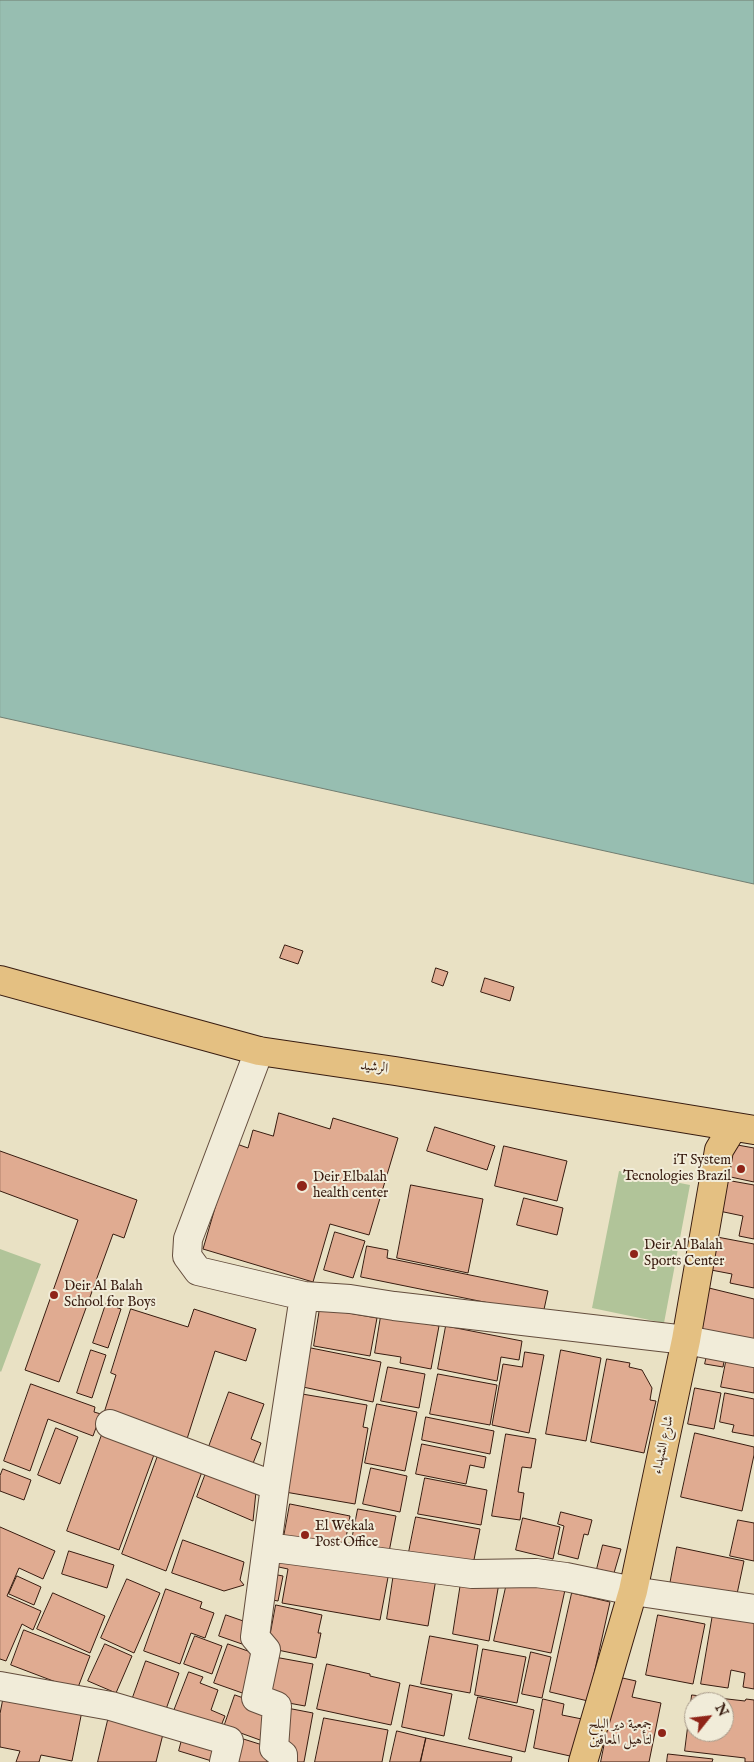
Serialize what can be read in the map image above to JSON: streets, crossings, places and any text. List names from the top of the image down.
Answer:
{
  "streets": {
    "main road": ["الرشيد", "شارع الشهداء"]
  },
  "crossings": [
    ["الرشيد", "شارع الشهداء"]
  ],
  "places": [
    "iT System Tecnologies Brazil",
    "Deir Elbalah health center",
    "Deir Al Balah Sports Center",
    "Deir Al Balah School for Boys",
    "El Wekala Post Office",
    "جمعية دير البلح لتأهيل المعاقين"
  ],
  "north": "top right"
}
